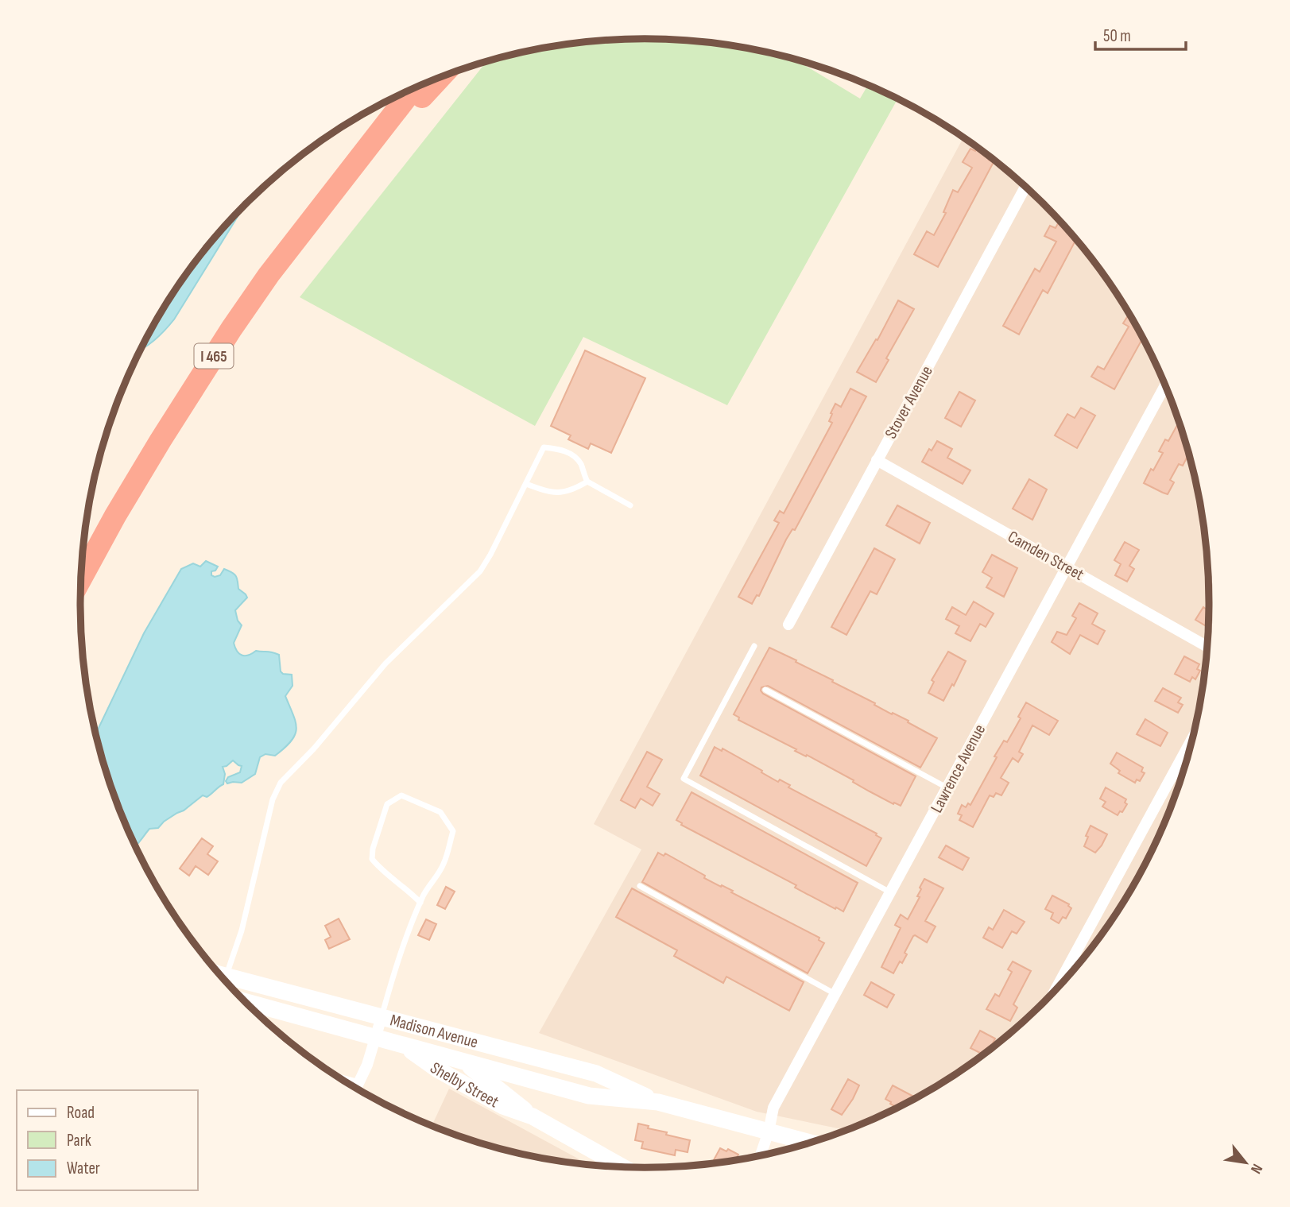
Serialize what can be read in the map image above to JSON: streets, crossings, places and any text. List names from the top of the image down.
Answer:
{
  "streets": {
    "highway": ["I 465"],
    "main road": ["Madison Avenue", "Shelby Street"],
    "street": ["Stover Avenue", "Camden Street", "Lawrence Avenue"]
  },
  "crossings": [
    ["Stover Avenue", "Camden Street"],
    ["Camden Street", "Lawrence Avenue"],
    ["Lawrence Avenue", "Madison Avenue"],
    ["Madison Avenue", "Shelby Street"]
  ],
  "legend": ["Road", "Park", "Water"],
  "scale_bar": "50 m",
  "north": "bottom right"
}
